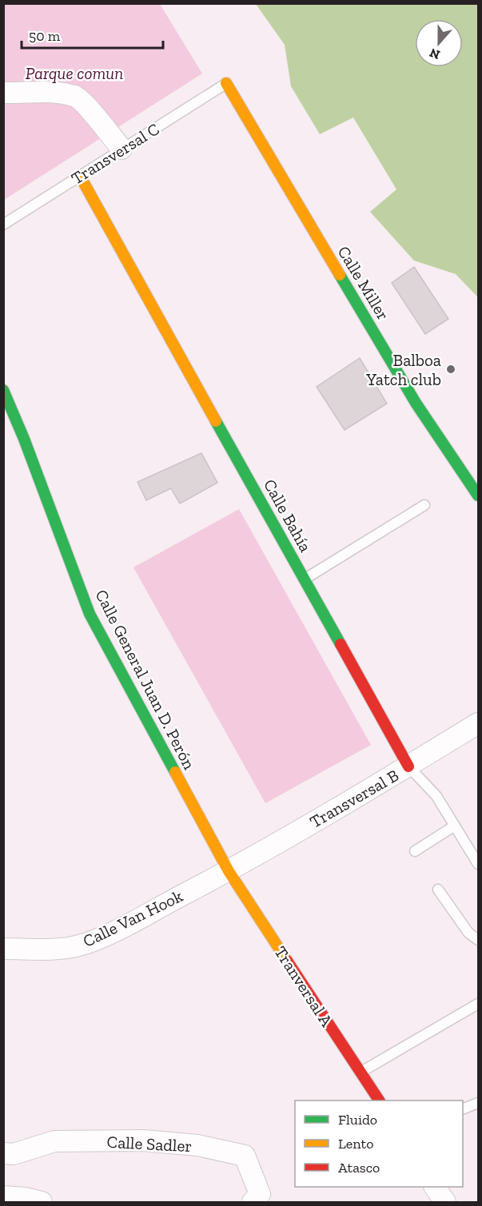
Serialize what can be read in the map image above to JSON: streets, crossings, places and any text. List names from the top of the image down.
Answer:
{
  "streets": {
    "street": [
      "Calle Miller",
      "Calle Bahía",
      "Calle General Juan D. Perón",
      "Transversal B",
      "Calle Van Hook",
      "Tranversal A",
      "Calle Sadler"
    ],
    "lane": ["Transversal C"]
  },
  "crossings": [
    ["Transversal C", "Calle Miller"],
    ["Transversal C", "Calle Bahía"],
    ["Calle Bahía", "Transversal B"],
    ["Calle General Juan D. Perón", "Transversal B"],
    ["Calle General Juan D. Perón", "Calle Van Hook"],
    ["Calle General Juan D. Perón", "Tranversal A"],
    ["Transversal B", "Calle Van Hook"],
    ["Transversal B", "Tranversal A"],
    ["Calle Van Hook", "Tranversal A"]
  ],
  "parks": ["Parque comun"],
  "places": ["Balboa Yatch club"],
  "legend": ["Fluido", "Lento", "Atasco"],
  "scale_bar": "50 m",
  "north": "bottom"
}
